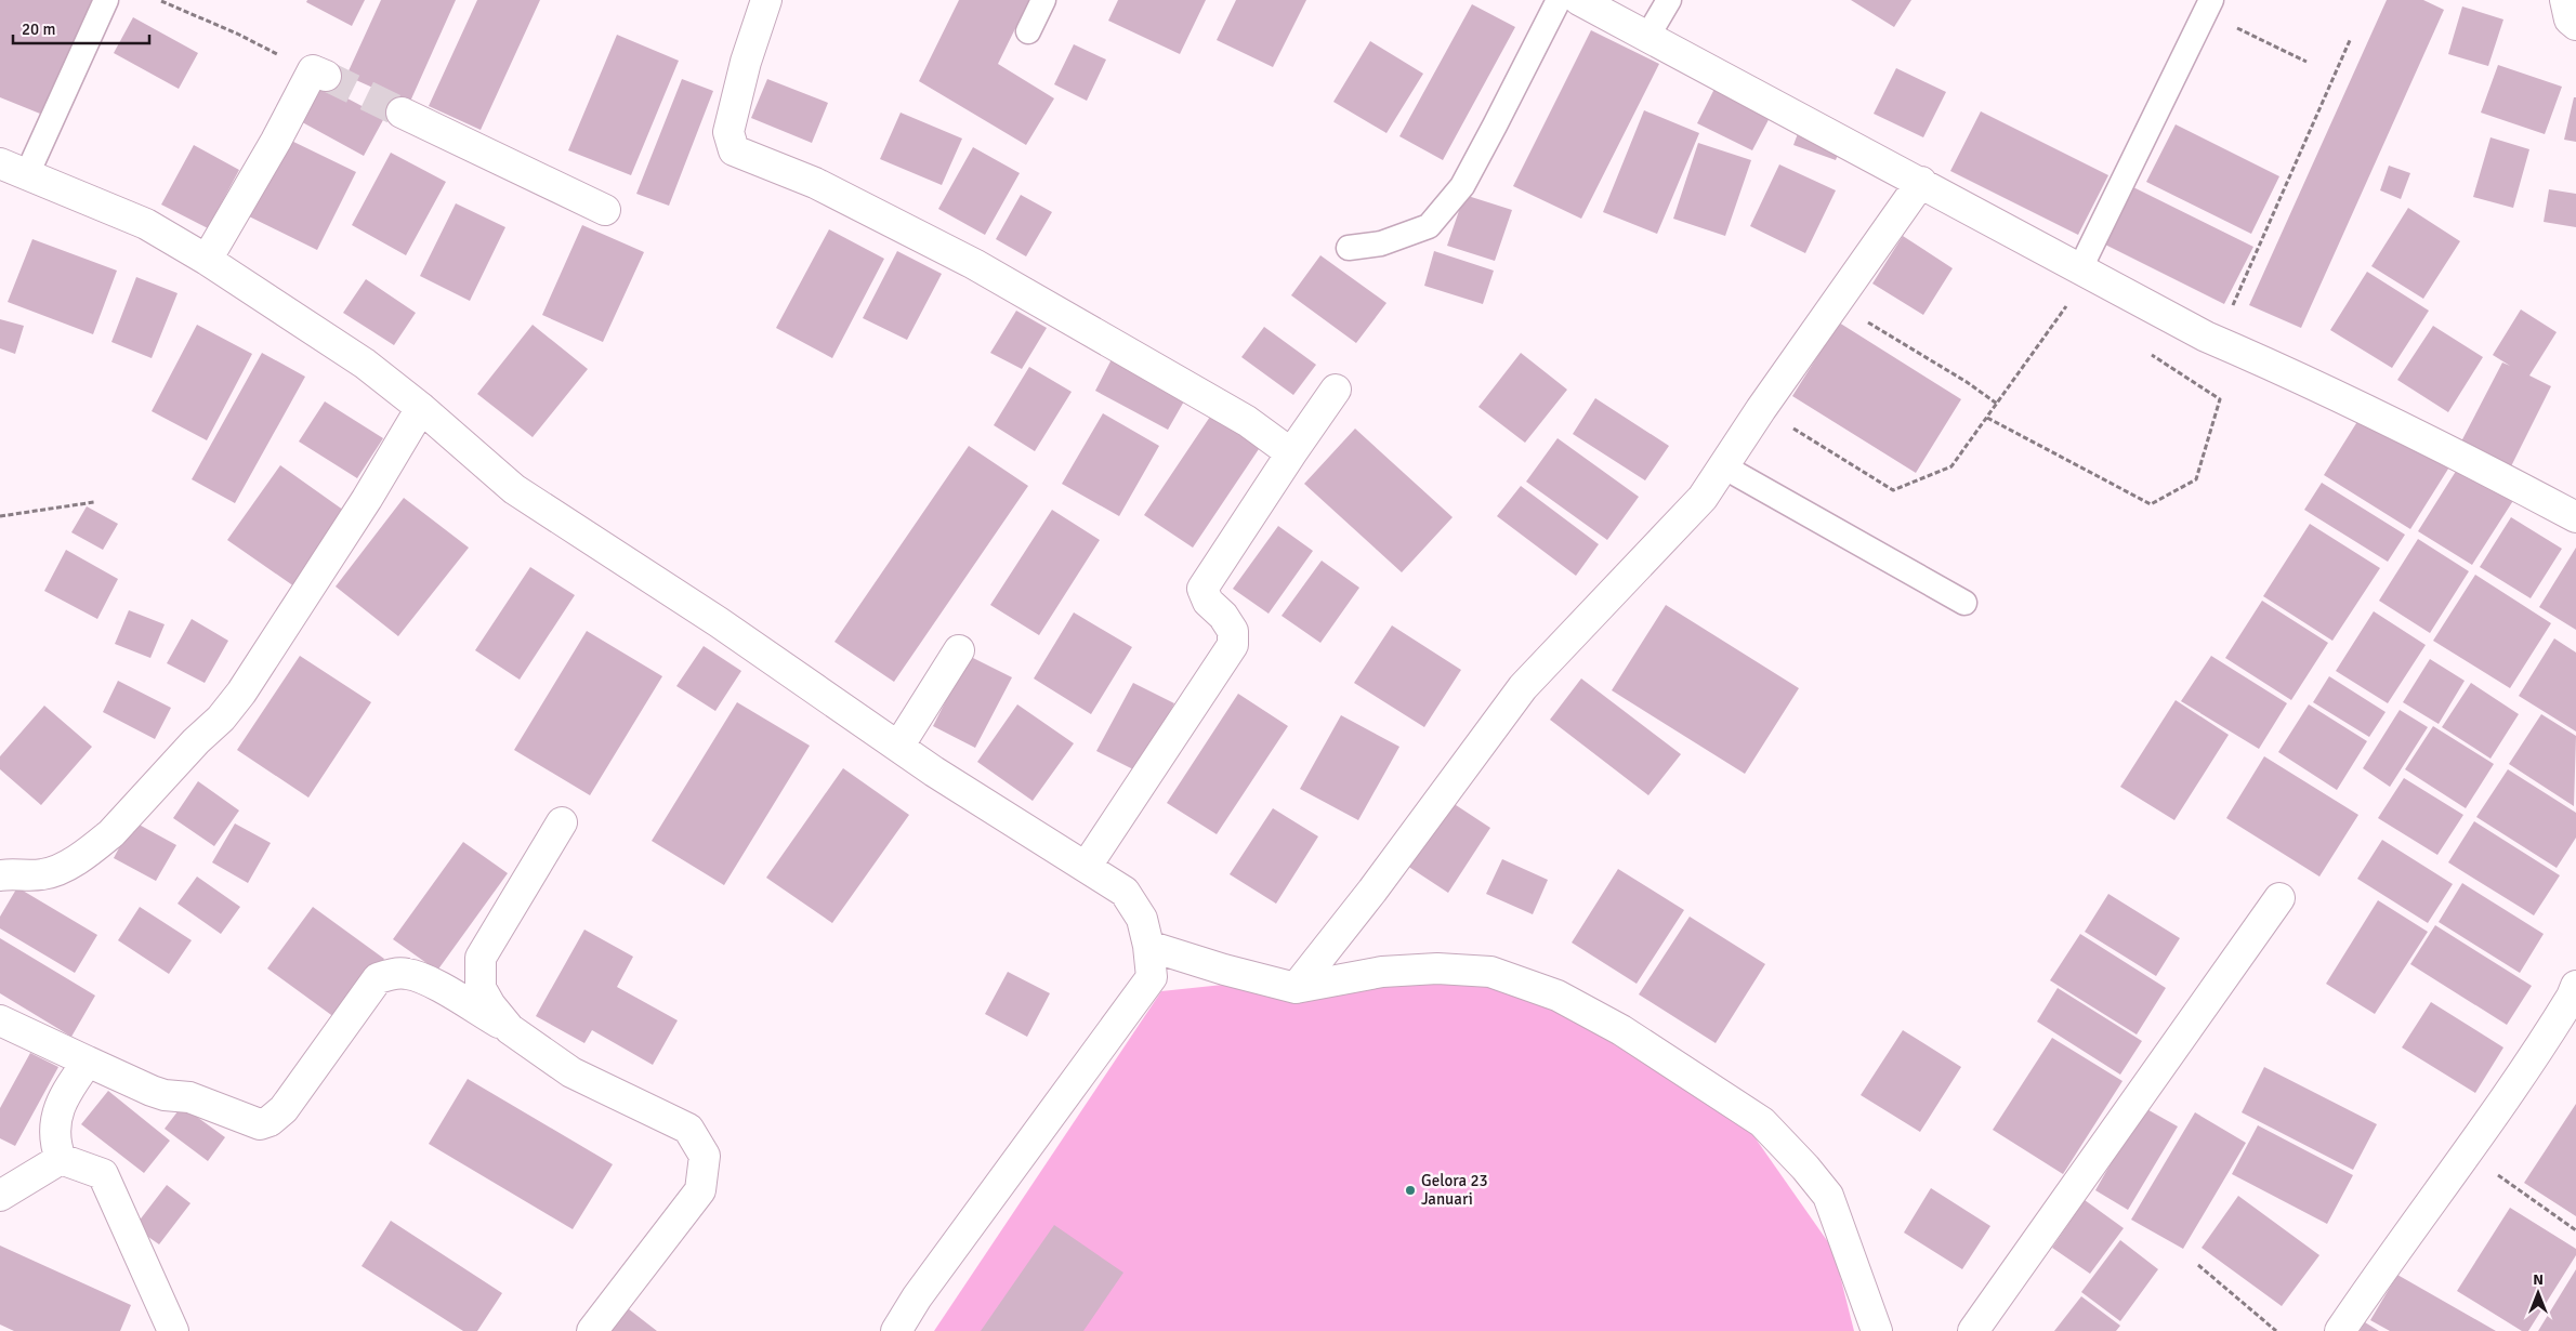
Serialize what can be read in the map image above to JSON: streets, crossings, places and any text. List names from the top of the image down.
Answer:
{
  "places": ["Gelora 23 Januari"],
  "scale_bar": "20 m",
  "north": "top"
}
